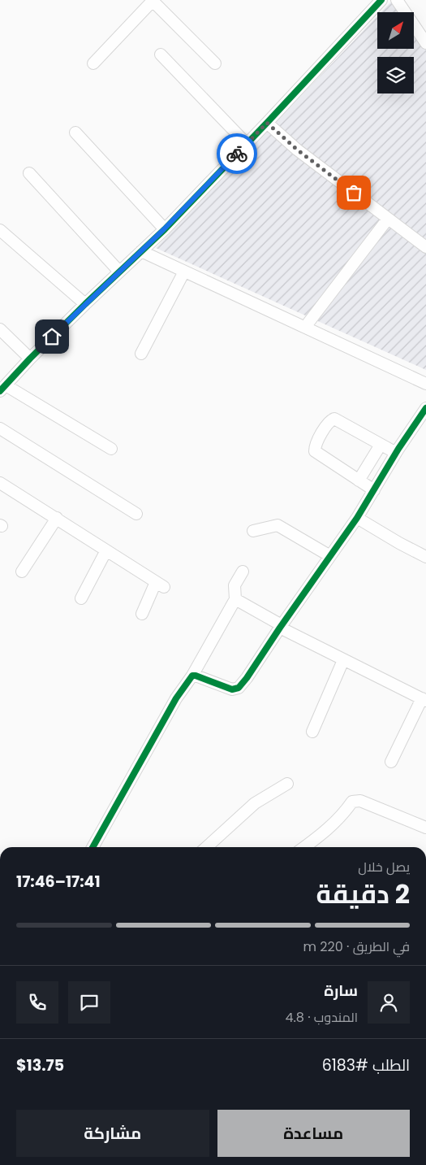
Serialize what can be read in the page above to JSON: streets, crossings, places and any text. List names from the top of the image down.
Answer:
{
  "north": "top right",
  "page": {
    "heading": ["2 دقيقة", "يصل خلال", "17:41–17:46"],
    "panel": [
      "سارة",
      "المندوب · 4.8",
      "الطلب #6183",
      "$13.75"
    ],
    "bar": "في الطريق · 220 m",
    "buttons": ["مساعدة", "مشاركة"]
  }
}
